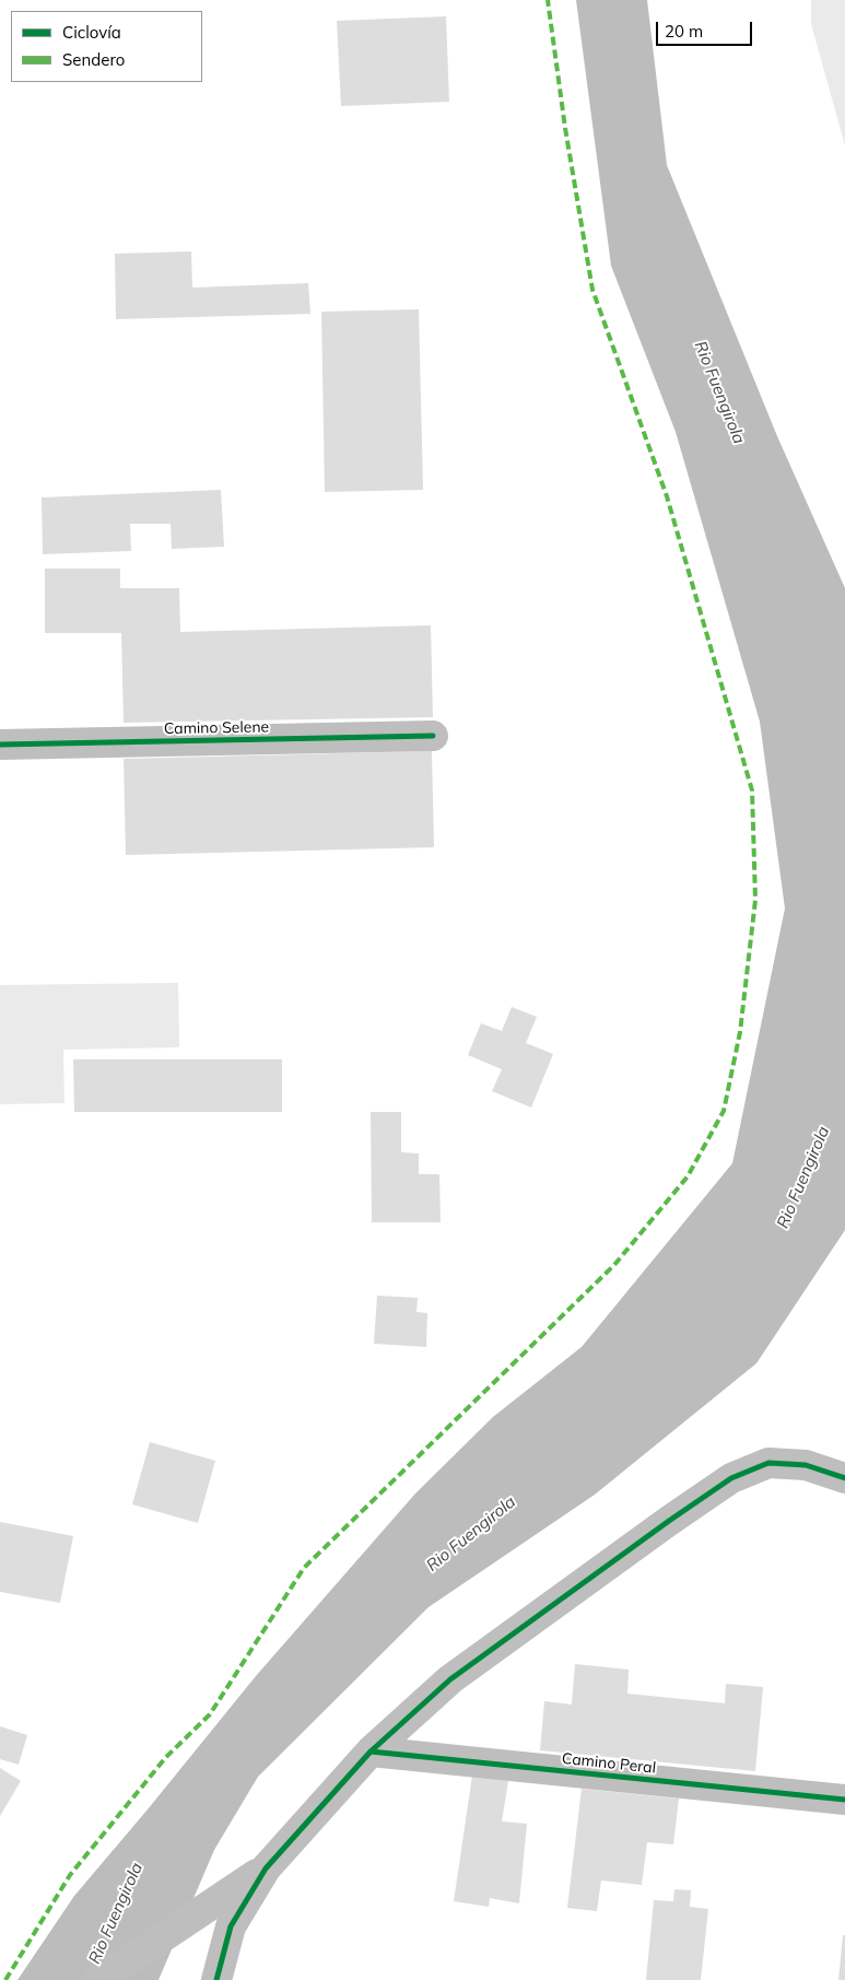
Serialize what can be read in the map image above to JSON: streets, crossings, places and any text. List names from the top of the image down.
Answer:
{
  "streets": {
    "street": ["Camino Selene", "Camino Peral"]
  },
  "water": ["Rio Fuengirola"],
  "legend": ["Ciclovía", "Sendero"],
  "scale_bar": "20 m"
}
